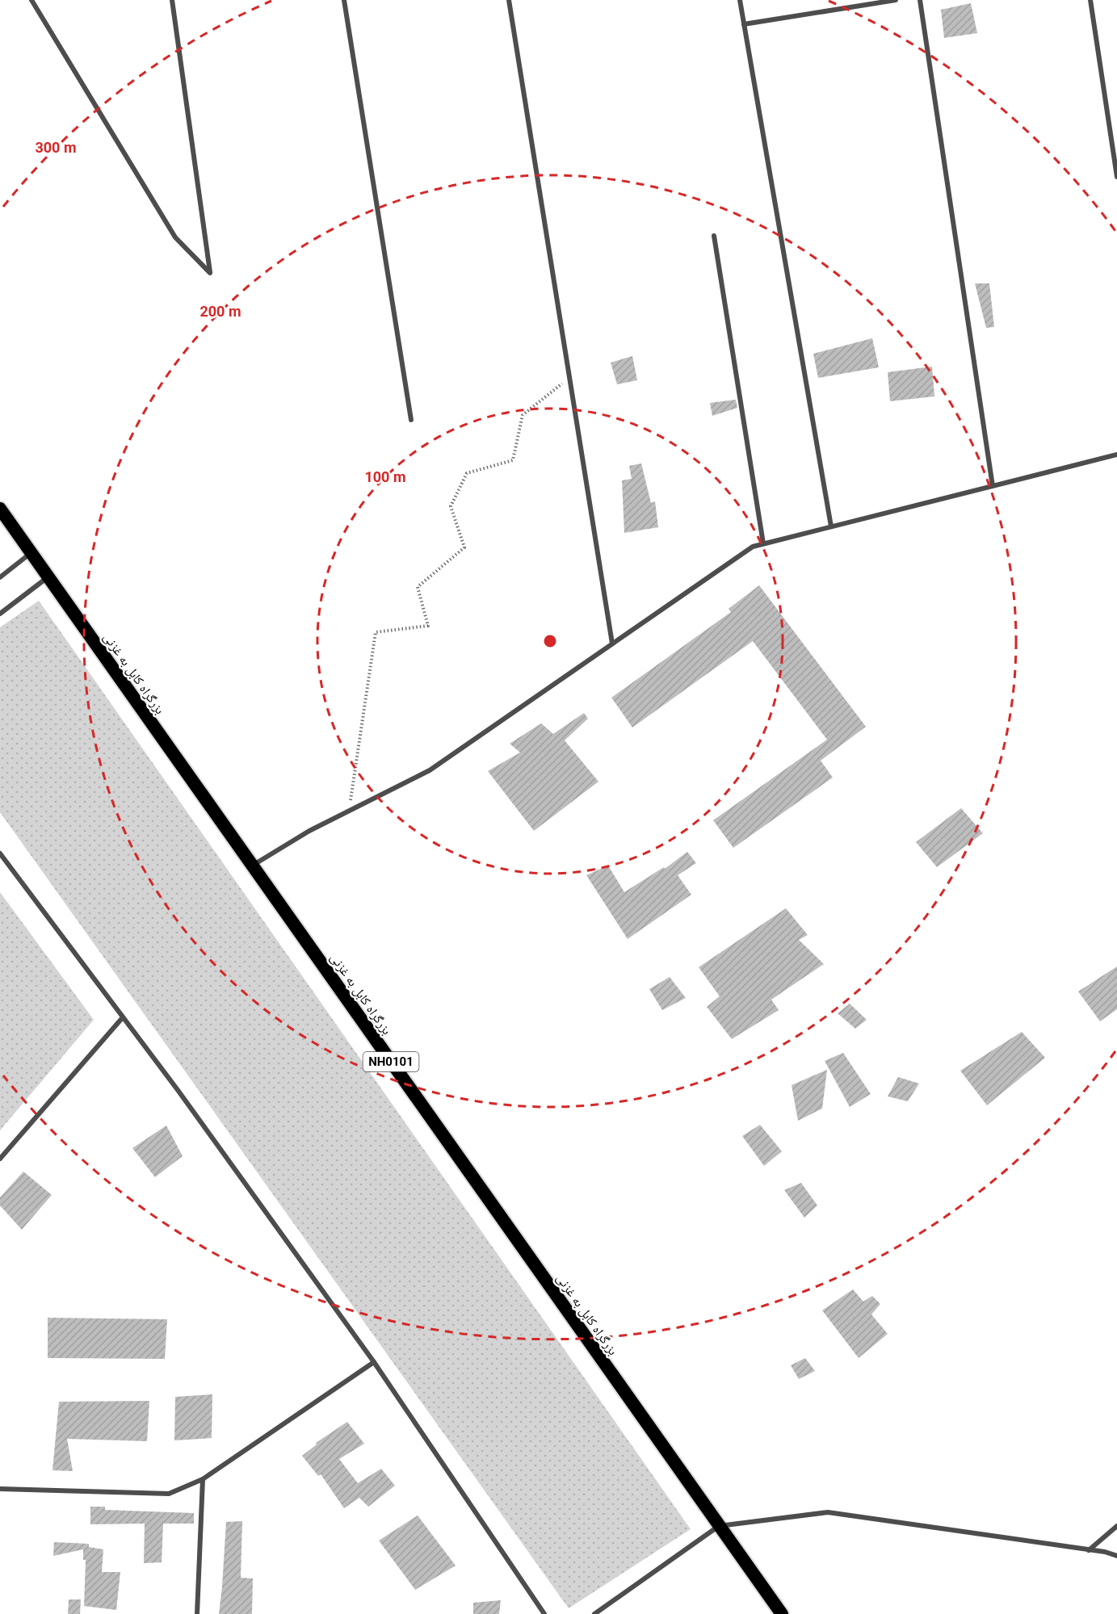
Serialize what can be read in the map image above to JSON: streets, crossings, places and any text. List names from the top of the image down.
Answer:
{
  "streets": {
    "highway": ["بزرگراه کابل به غزنی", "NH0101"]
  },
  "rings": ["300 m", "200 m", "100 m"]
}
